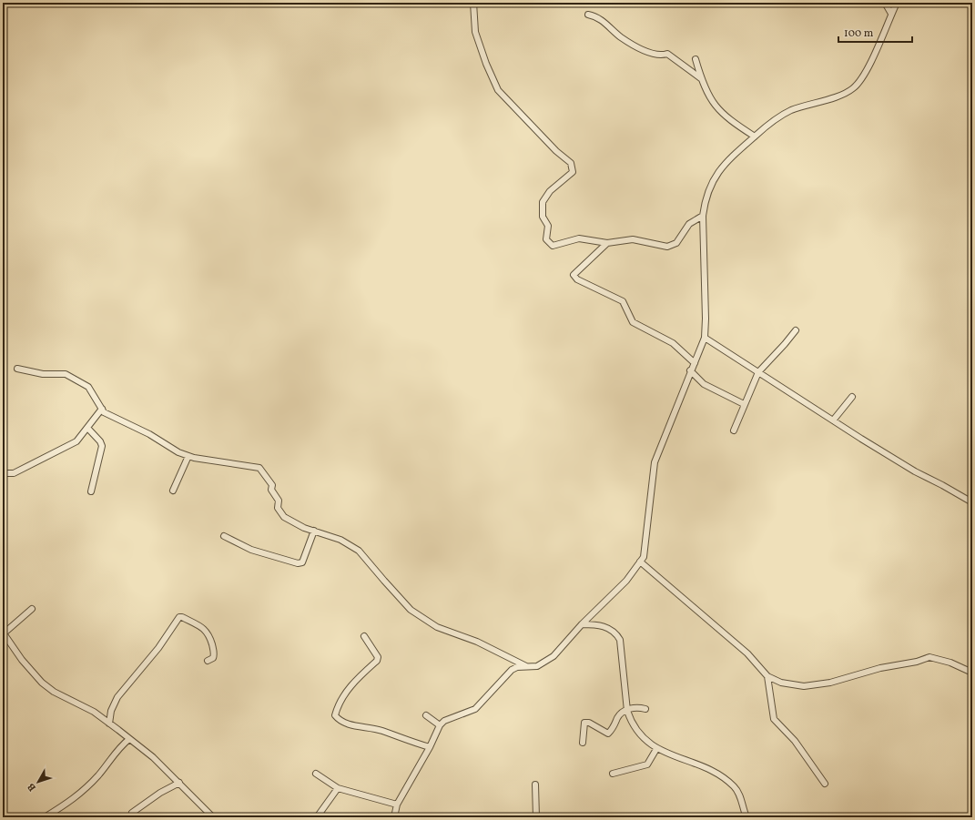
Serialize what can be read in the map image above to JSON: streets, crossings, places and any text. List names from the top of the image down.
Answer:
{
  "scale_bar": "100 m",
  "north": "bottom left"
}
